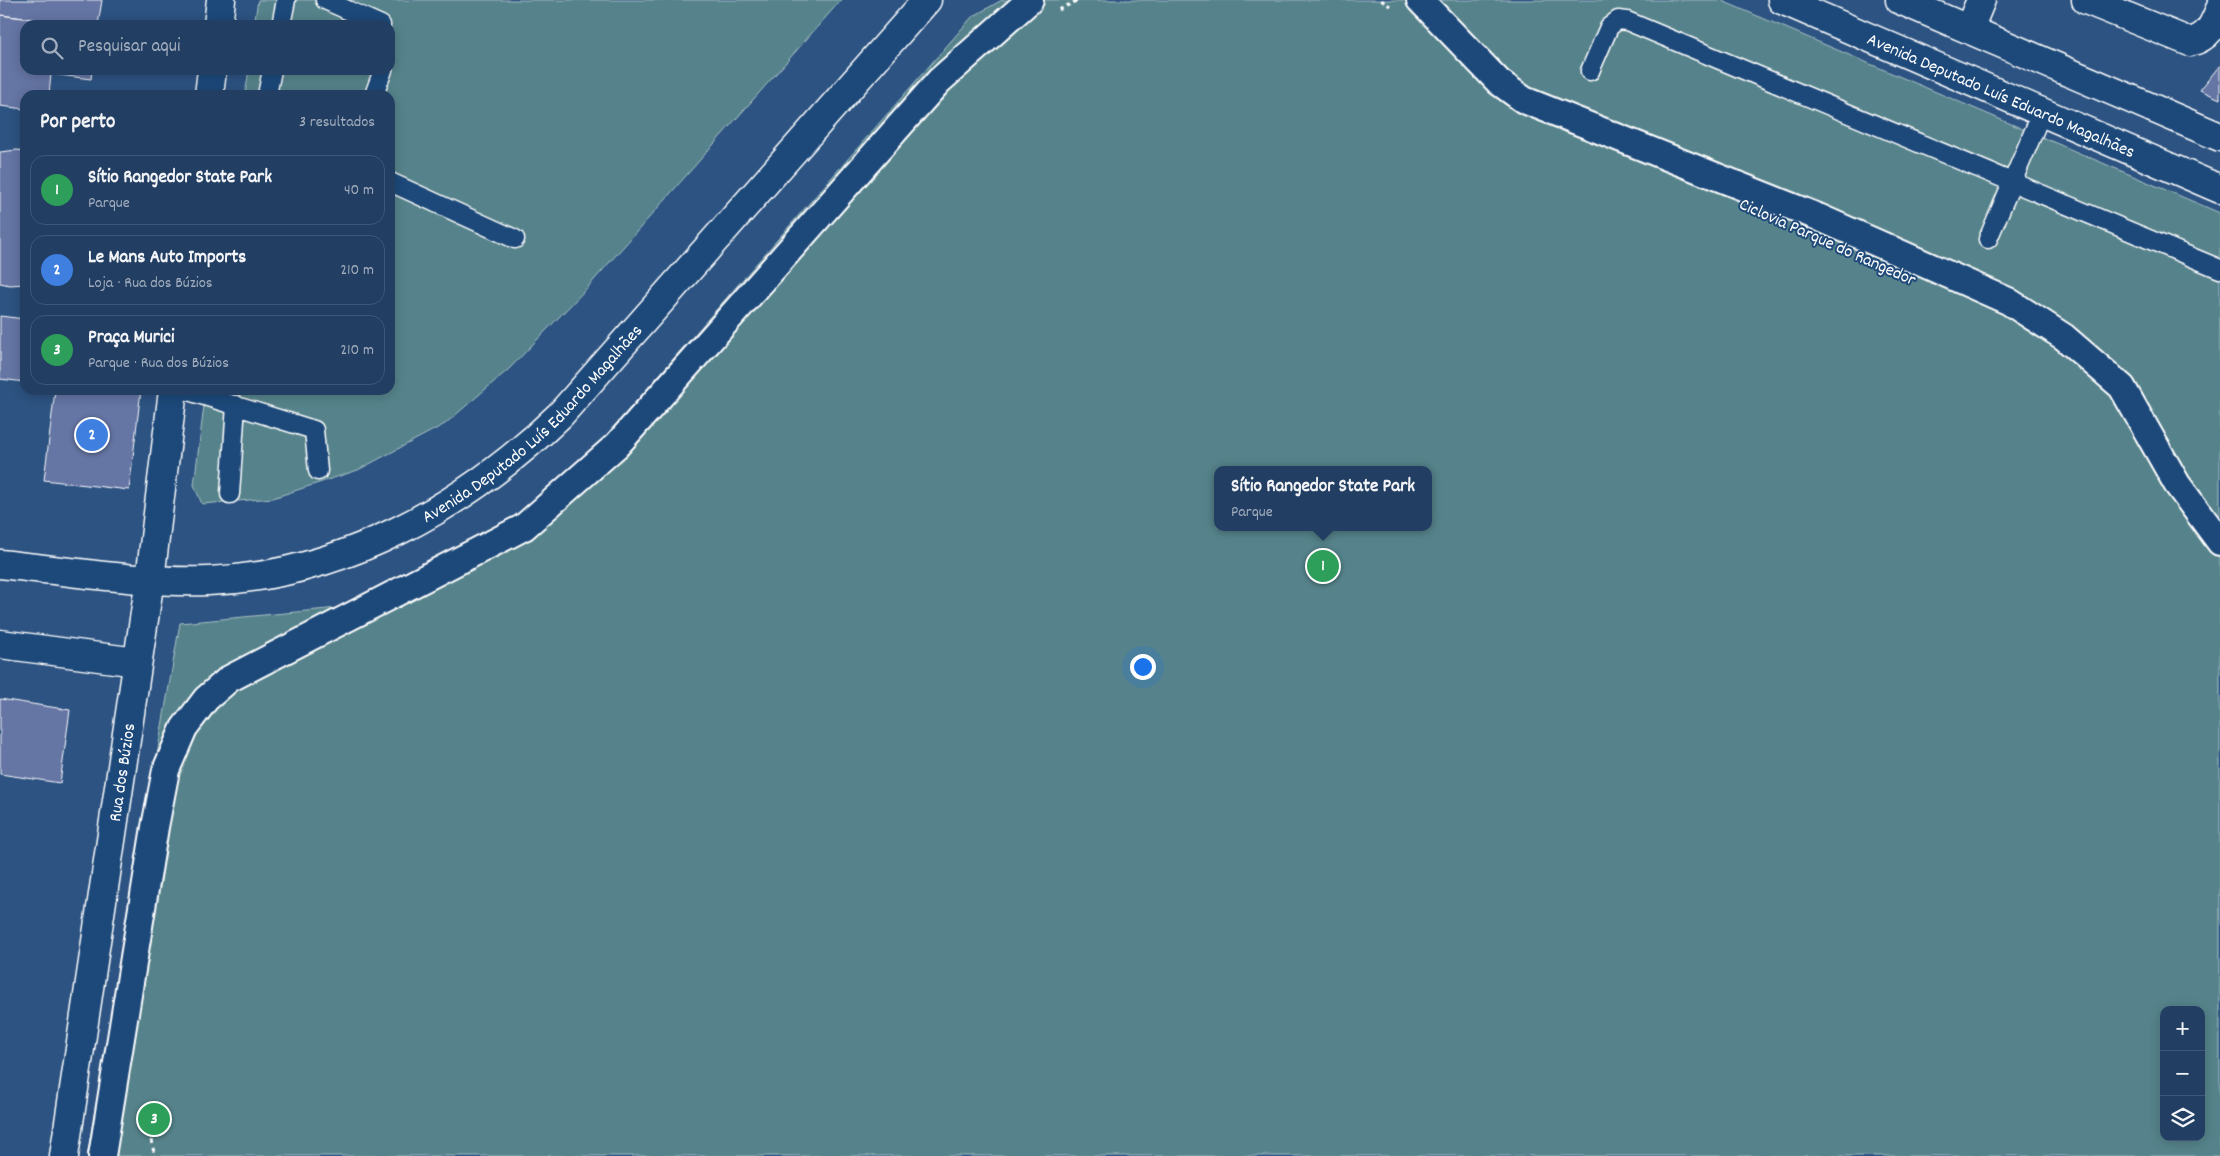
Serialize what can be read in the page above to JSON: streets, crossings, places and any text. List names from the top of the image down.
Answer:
{
  "streets": {
    "main road": ["Avenida Deputado Luís Eduardo Magalhães", "Rua dos Búzios"]
  },
  "crossings": [
    ["Avenida Deputado Luís Eduardo Magalhães", "Rua dos Búzios"]
  ],
  "page": {
    "search": "Pesquisar aqui",
    "heading": ["Por perto", "3 resultados"],
    "list": [
      {
        "mark": "1",
        "name": "Sítio Rangedor State Park",
        "note": "Parque",
        "value": "40 m"
      },
      {
        "mark": "2",
        "name": "Le Mans Auto Imports",
        "note": "Loja · Rua dos Búzios",
        "value": "210 m"
      },
      {
        "mark": "3",
        "name": "Praça Murici",
        "note": "Parque · Rua dos Búzios",
        "value": "210 m"
      }
    ],
    "pins": ["2", "1", "3"],
    "popup": ["Sítio Rangedor State Park", "Parque"],
    "map_buttons": ["+", "−"]
  }
}
